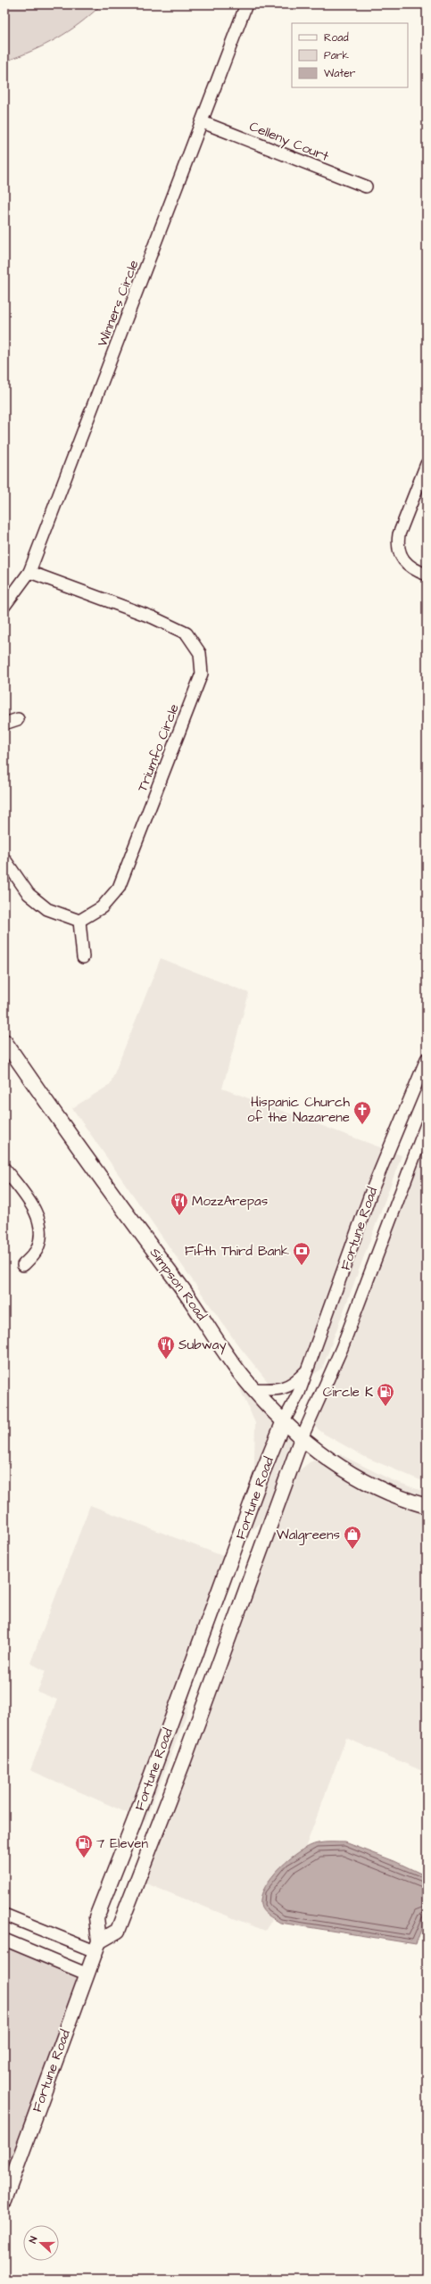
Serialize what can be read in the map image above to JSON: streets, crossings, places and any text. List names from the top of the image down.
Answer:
{
  "streets": {
    "main road": ["Fortune Road", "Simpson Road"],
    "street": ["Celleny Court", "Winners Circle", "Triumfo Circle"]
  },
  "crossings": [
    ["Celleny Court", "Winners Circle"],
    ["Winners Circle", "Triumfo Circle"],
    ["Fortune Road", "Simpson Road"]
  ],
  "places": {
    "church": ["Hispanic Church of the Nazarene"],
    "restaurant": ["MozzArepas", "Subway"],
    "bank": ["Fifth Third Bank"],
    "fuel station": ["Circle K", "7 Eleven"],
    "shop": ["Walgreens"]
  },
  "legend": ["Road", "Park", "Water"],
  "north": "left"
}
